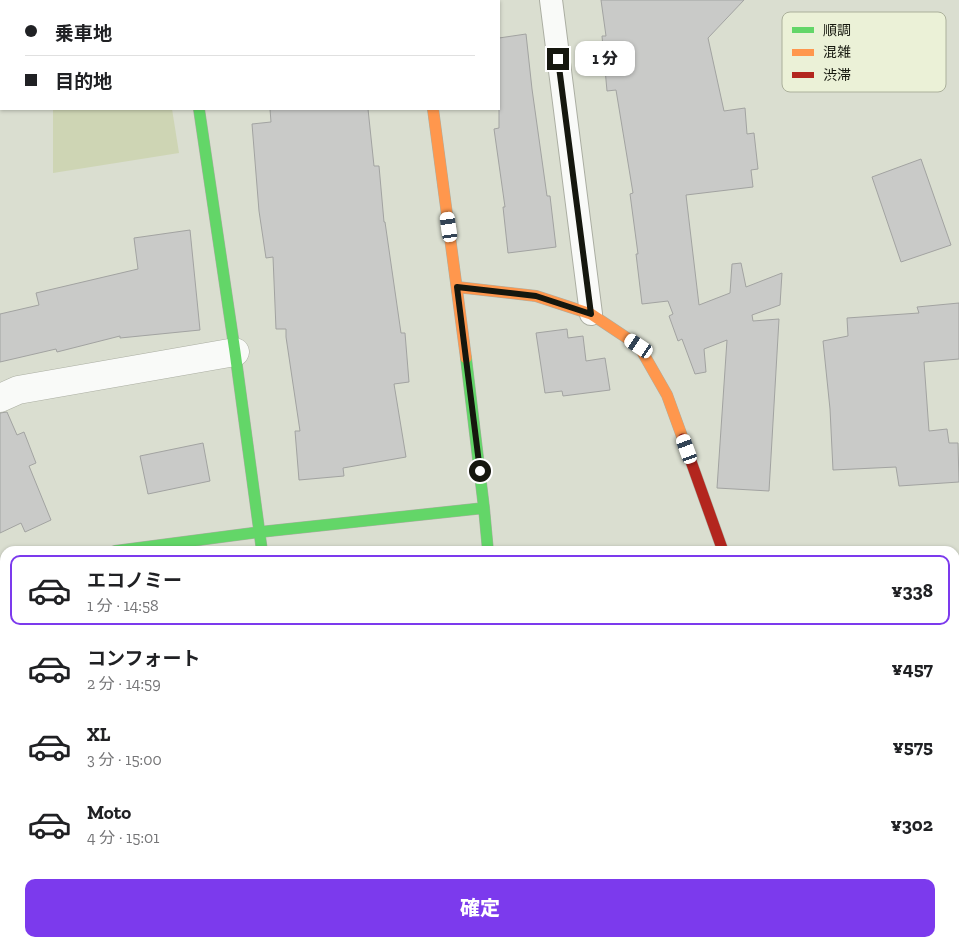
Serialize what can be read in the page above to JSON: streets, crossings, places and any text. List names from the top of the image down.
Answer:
{
  "legend": ["順調", "混雑", "渋滞"],
  "page": {
    "banner": ["乗車地", "目的地"],
    "bubble": "1 分",
    "list": [
      {
        "name": "エコノミー",
        "note": "1 分 · 14:58",
        "value": "¥338"
      },
      {
        "name": "コンフォート",
        "note": "2 分 · 14:59",
        "value": "¥457"
      },
      {
        "name": "XL",
        "note": "3 分 · 15:00",
        "value": "¥575"
      },
      {
        "name": "Moto",
        "note": "4 分 · 15:01",
        "value": "¥302"
      }
    ],
    "buttons": "確定"
  }
}
